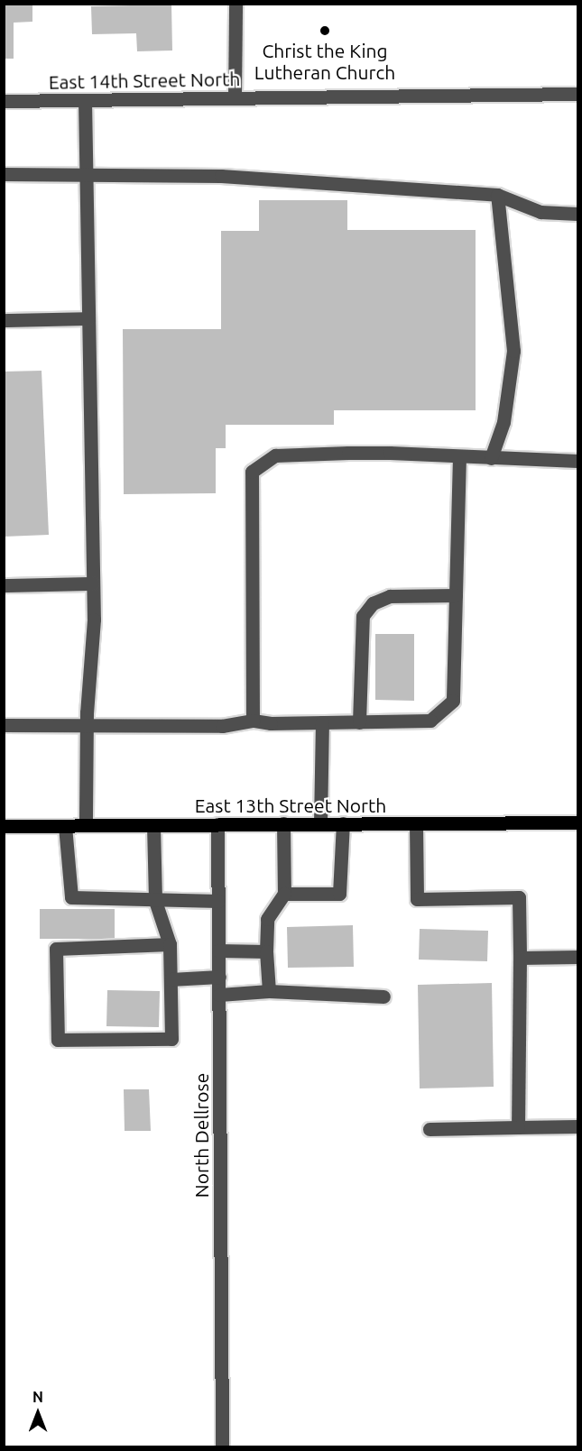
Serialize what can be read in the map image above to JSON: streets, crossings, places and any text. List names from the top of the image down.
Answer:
{
  "streets": {
    "main road": ["East 13th Street North"],
    "street": ["East 14th Street North", "North Dellrose"]
  },
  "crossings": [
    ["East 13th Street North", "North Dellrose"]
  ],
  "places": ["Christ the King Lutheran Church"],
  "north": "top"
}
